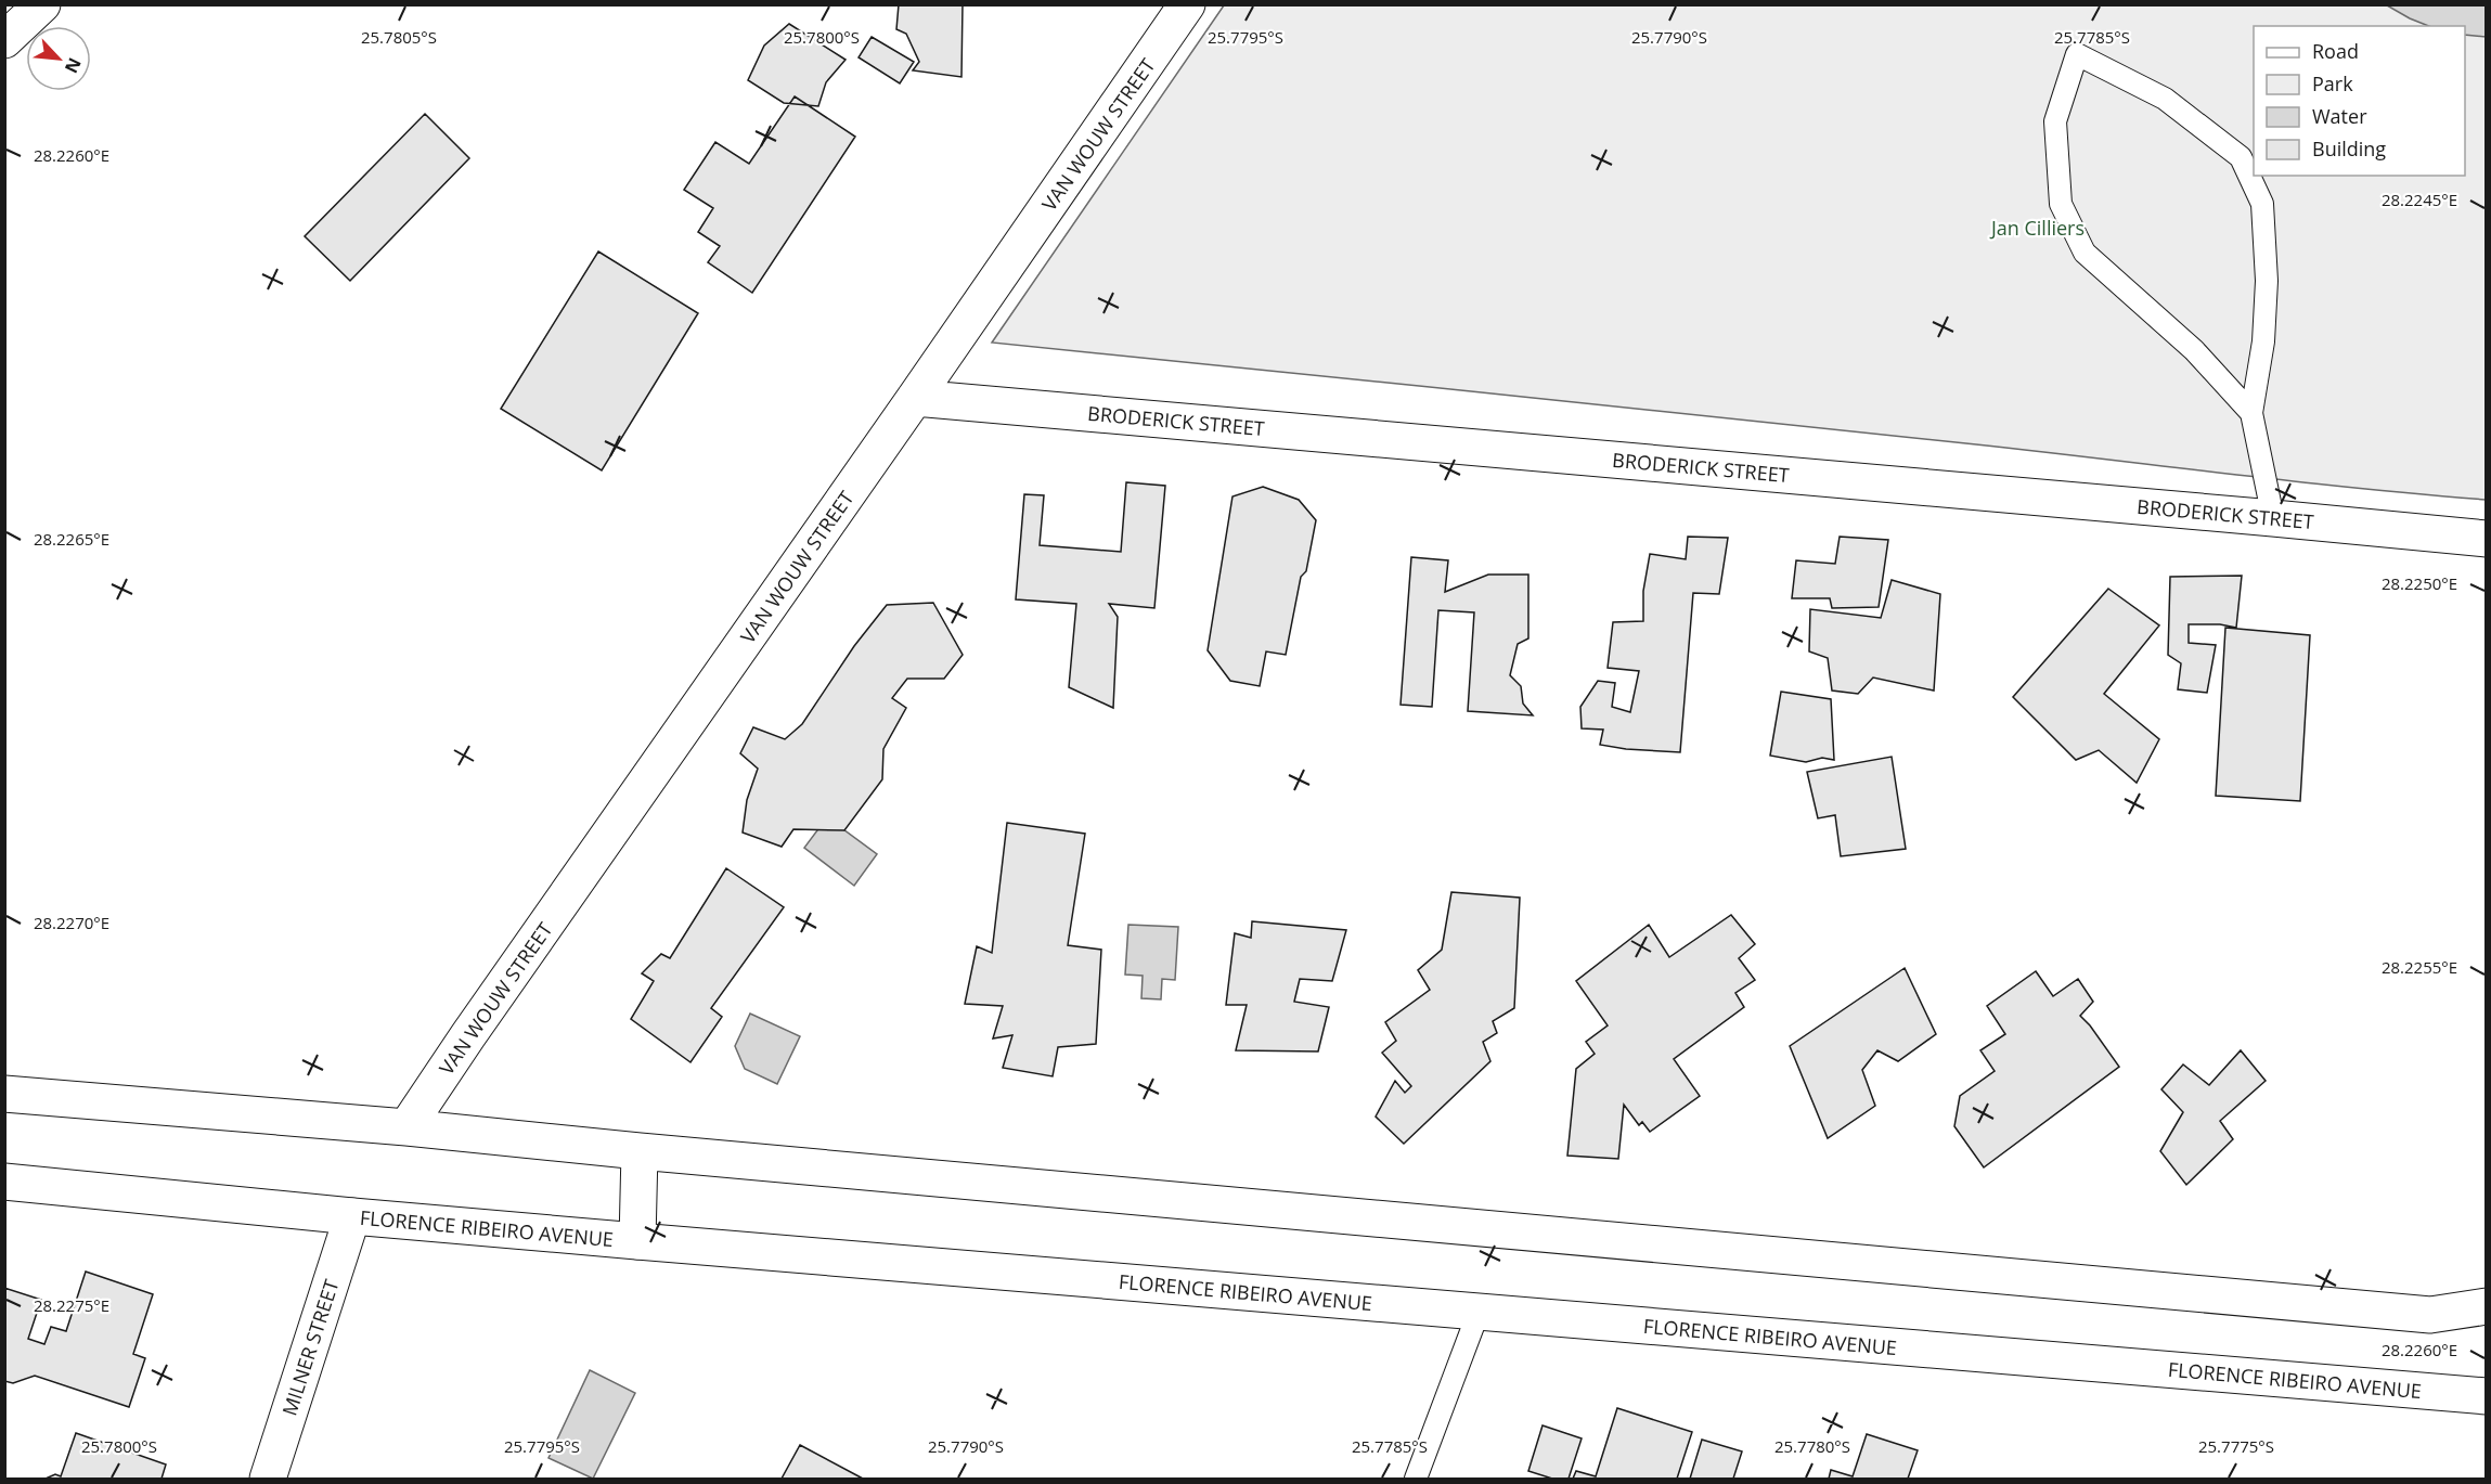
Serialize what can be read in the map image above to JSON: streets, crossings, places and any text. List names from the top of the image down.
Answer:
{
  "streets": {
    "street": [
      "VAN WOUW STREET",
      "BRODERICK STREET",
      "FLORENCE RIBEIRO AVENUE",
      "MILNER STREET"
    ]
  },
  "crossings": [
    ["VAN WOUW STREET", "BRODERICK STREET"],
    ["FLORENCE RIBEIRO AVENUE", "MILNER STREET"]
  ],
  "parks": ["Jan Cilliers"],
  "legend": [
    "Road",
    "Park",
    "Water",
    "Building"
  ],
  "north": "bottom right",
  "coordinates": [
    "25.7805°S",
    "25.7800°S",
    "25.7795°S",
    "25.7790°S",
    "25.7785°S",
    "28.2260°E",
    "28.2245°E",
    "28.2265°E",
    "28.2250°E",
    "28.2270°E",
    "28.2255°E",
    "28.2275°E",
    "25.7780°S",
    "25.7775°S"
  ]
}
